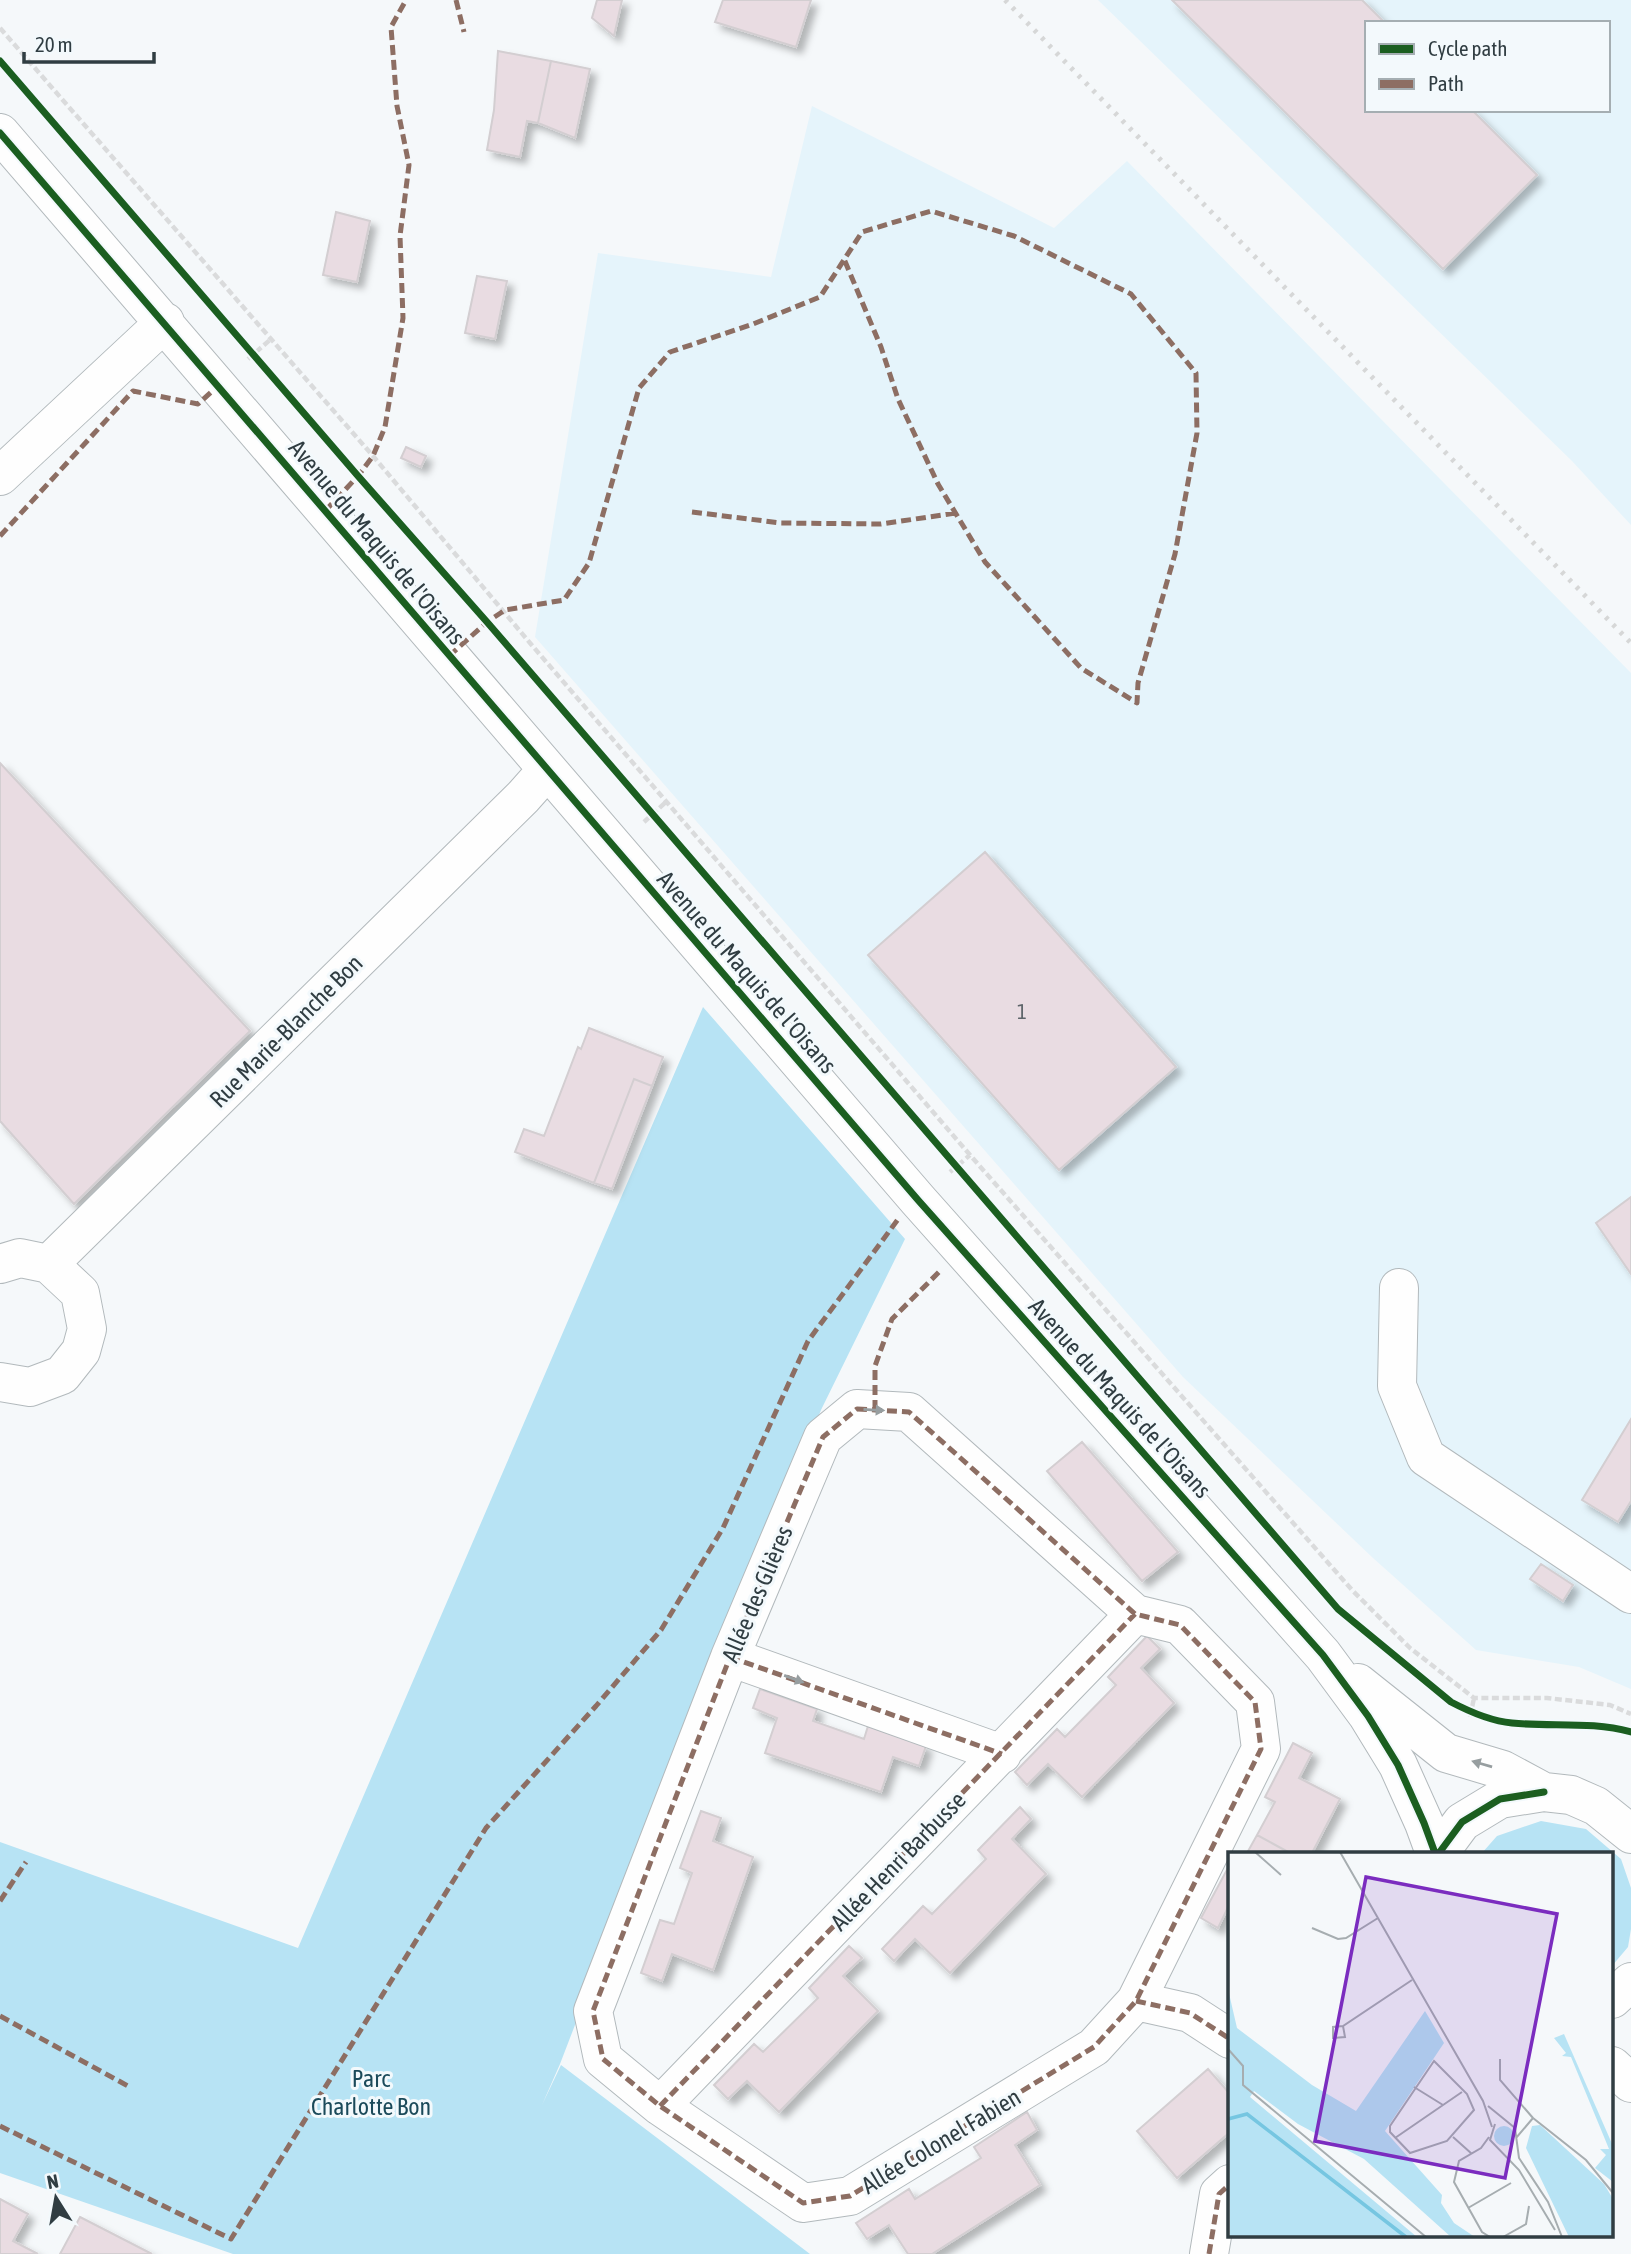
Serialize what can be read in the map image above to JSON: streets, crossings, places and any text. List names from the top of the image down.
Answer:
{
  "streets": {
    "street": [
      "Avenue du Maquis de l'Oisans",
      "Rue Marie-Blanche Bon",
      "Allée des Glières",
      "Allée Henri Barbusse",
      "Allée Colonel Fabien"
    ]
  },
  "crossings": [
    ["Avenue du Maquis de l'Oisans", "Rue Marie-Blanche Bon"],
    ["Allée des Glières", "Allée Henri Barbusse"],
    ["Allée des Glières", "Allée Colonel Fabien"],
    ["Allée Henri Barbusse", "Allée Colonel Fabien"]
  ],
  "parks": ["Parc Charlotte Bon"],
  "house_numbers": ["1"],
  "legend": ["Cycle path", "Path"],
  "scale_bar": "20 m",
  "north": "top"
}
